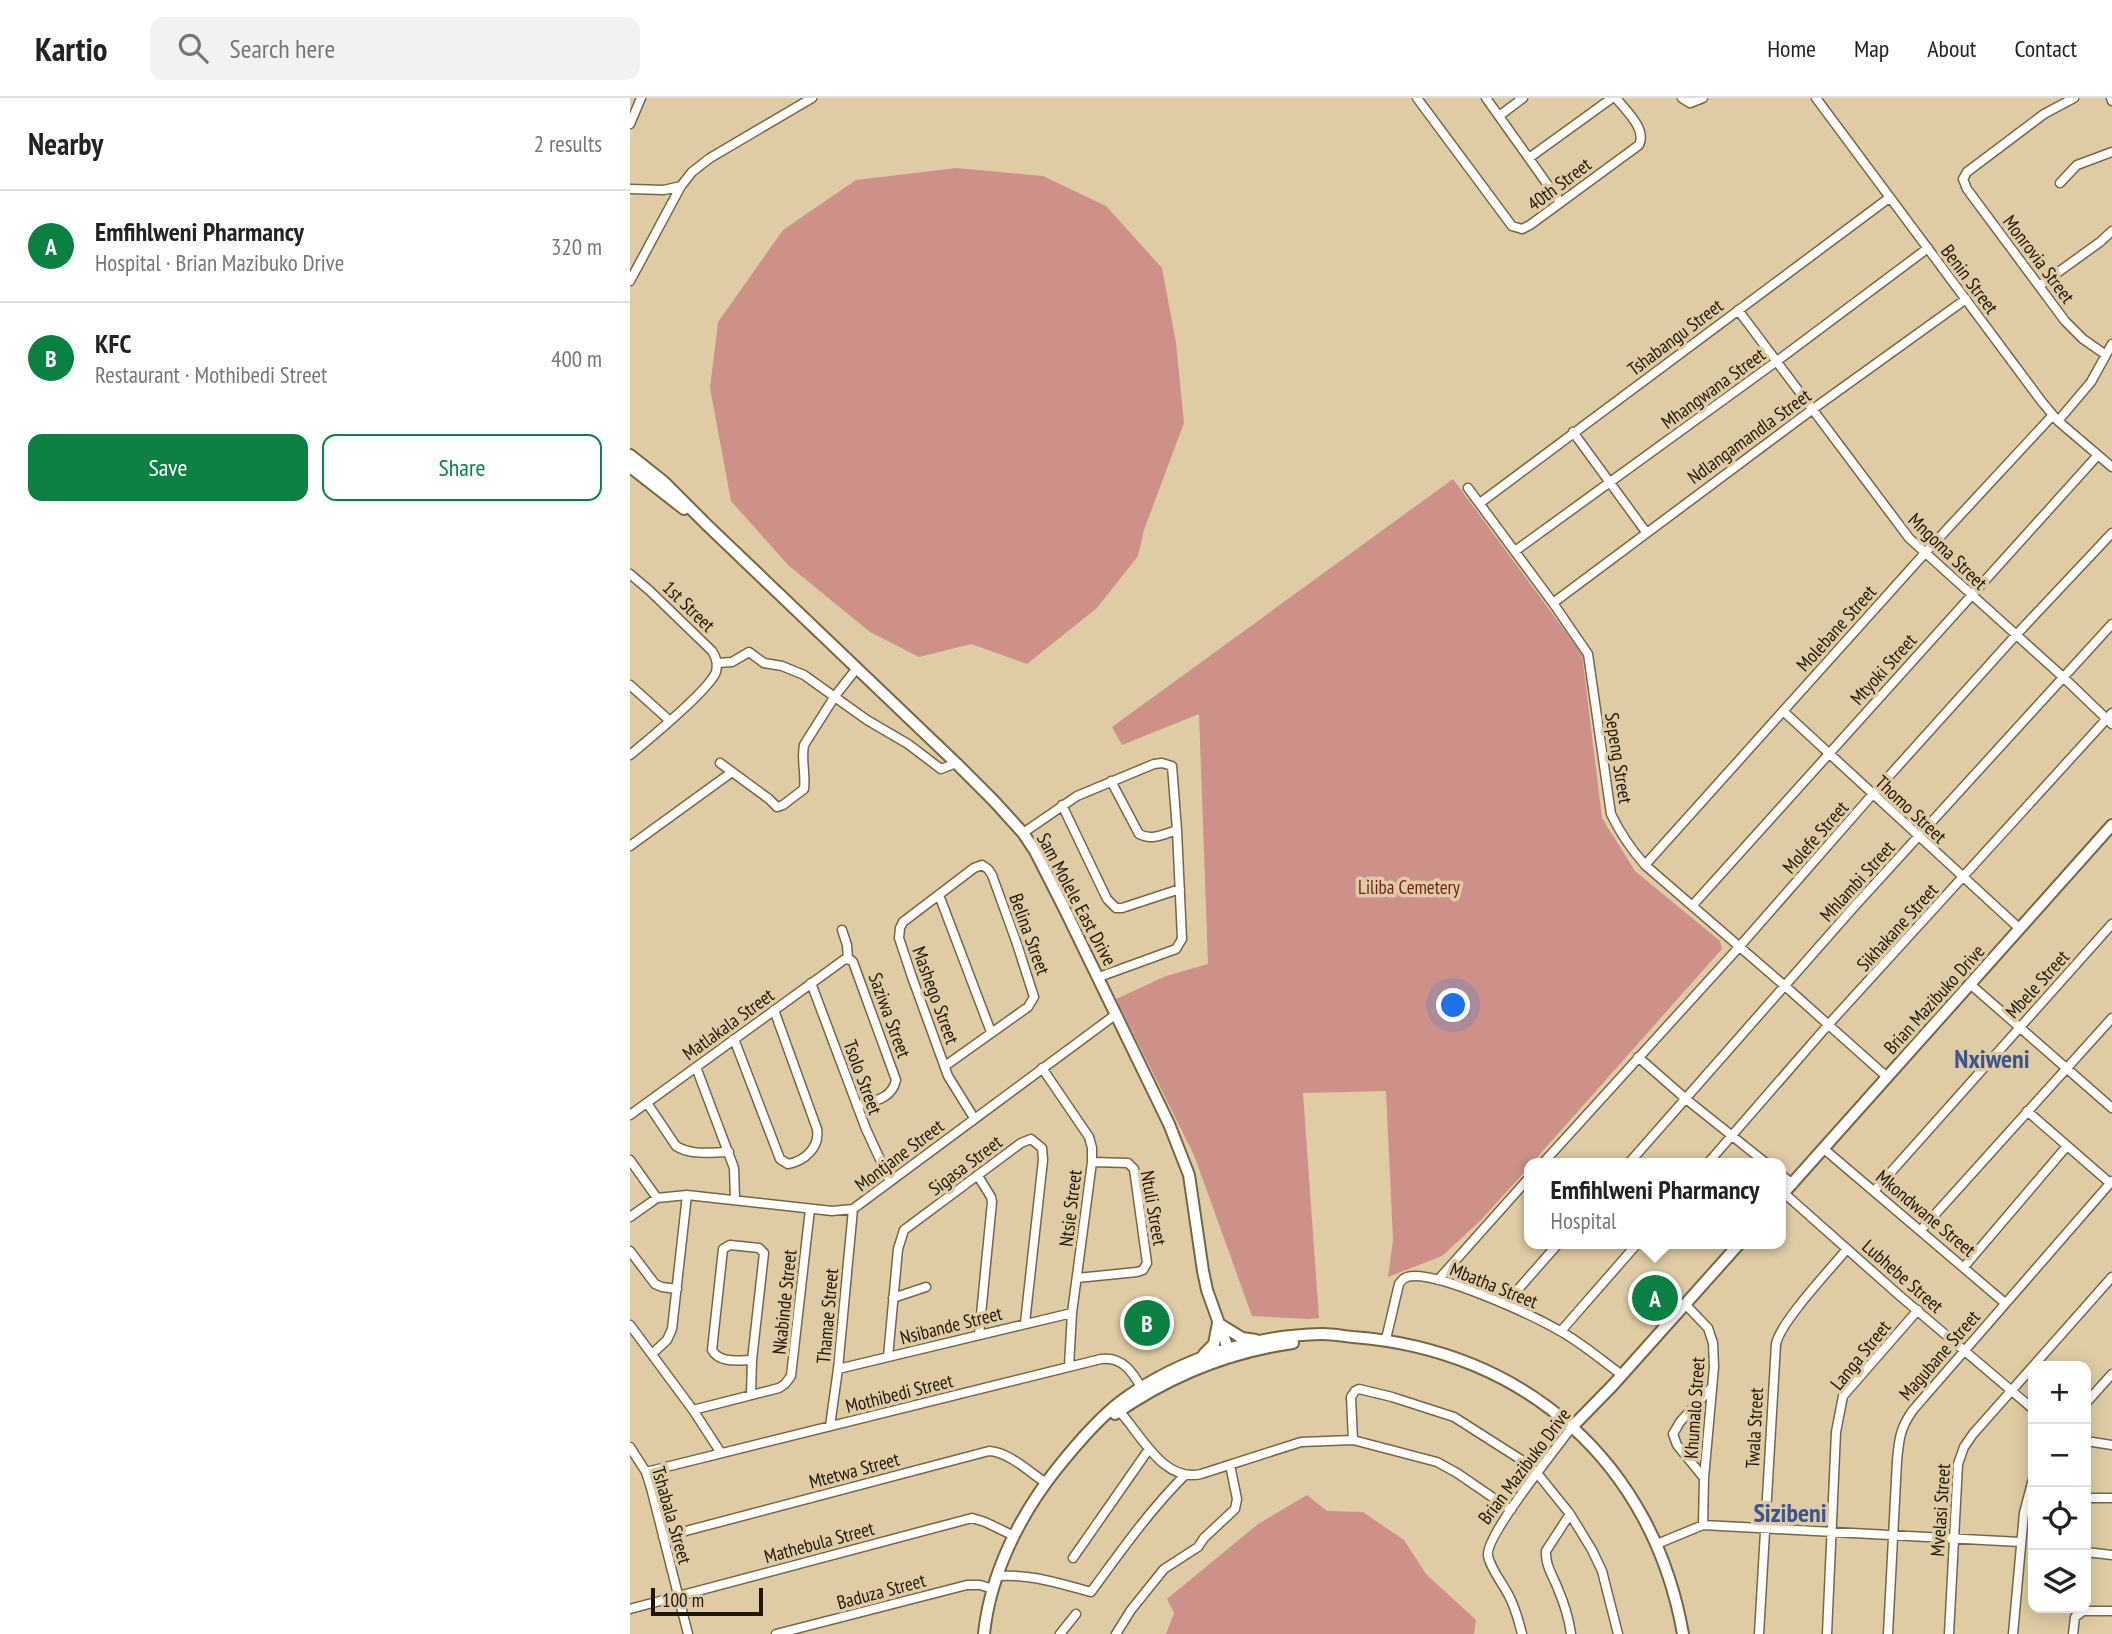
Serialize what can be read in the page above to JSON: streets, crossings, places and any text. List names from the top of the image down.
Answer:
{
  "streets": {
    "street": [
      "40th Street",
      "Monrovia Street",
      "Benin Street",
      "Tshabangu Street",
      "Mhangwana Street",
      "Ndlangamandla Street",
      "Mngoma Street",
      "1st Street",
      "Molebane Street",
      "Mtyoki Street",
      "Sepeng Street",
      "Thomo Street",
      "Molefe Street",
      "Mhlambi Street",
      "Sam Molele East Drive",
      "Sikhakane Street",
      "Belina Street",
      "Mbele Street",
      "Mashego Street",
      "Brian Mazibuko Drive",
      "Saziwa Street",
      "Matlakala Street",
      "Tsolo Street",
      "Montjane Street",
      "Sigasa Street",
      "Ntsie Street",
      "Ntuli Street",
      "Mkondwane Street",
      "Lubhebe Street",
      "Mbatha Street",
      "Nkabinde Street",
      "Thamae Street",
      "Nsibande Street",
      "Langa Street",
      "Magubane Street",
      "Mothibedi Street",
      "Khumalo Street",
      "Twala Street",
      "Mtetwa Street",
      "Mvelasi Street",
      "Tshabala Street",
      "Mathebula Street",
      "Baduza Street"
    ]
  },
  "crossings": [
    ["Monrovia Street", "Molebane Street"],
    ["Benin Street", "Tshabangu Street"],
    ["Benin Street", "Mhangwana Street"],
    ["Benin Street", "Ndlangamandla Street"],
    ["Benin Street", "Molebane Street"],
    ["Benin Street", "Mtyoki Street"],
    ["Tshabangu Street", "Mngoma Street"],
    ["Tshabangu Street", "Sepeng Street"],
    ["Mhangwana Street", "Mngoma Street"],
    ["Mhangwana Street", "Sepeng Street"],
    ["Ndlangamandla Street", "Mngoma Street"],
    ["Ndlangamandla Street", "Sepeng Street"],
    ["Mngoma Street", "Molebane Street"],
    ["Mngoma Street", "Mtyoki Street"],
    ["Mngoma Street", "Molefe Street"],
    ["Mngoma Street", "Mhlambi Street"],
    ["Mngoma Street", "Sikhakane Street"],
    ["Molebane Street", "Sepeng Street"],
    ["Molebane Street", "Thomo Street"],
    ["Mtyoki Street", "Sepeng Street"],
    ["Mtyoki Street", "Thomo Street"],
    ["Sepeng Street", "Molefe Street"],
    ["Sepeng Street", "Mhlambi Street"],
    ["Sepeng Street", "Sikhakane Street"],
    ["Sepeng Street", "Brian Mazibuko Drive"],
    ["Thomo Street", "Molefe Street"],
    ["Thomo Street", "Mhlambi Street"],
    ["Thomo Street", "Sikhakane Street"],
    ["Thomo Street", "Brian Mazibuko Drive"],
    ["Sam Molele East Drive", "Montjane Street"],
    ["Belina Street", "Mashego Street"],
    ["Mbele Street", "Mkondwane Street"],
    ["Mashego Street", "Montjane Street"],
    ["Brian Mazibuko Drive", "Mkondwane Street"],
    ["Brian Mazibuko Drive", "Mbatha Street"],
    ["Brian Mazibuko Drive", "Khumalo Street"],
    ["Saziwa Street", "Matlakala Street"],
    ["Saziwa Street", "Tsolo Street"],
    ["Matlakala Street", "Tsolo Street"],
    ["Tsolo Street", "Montjane Street"],
    ["Montjane Street", "Ntsie Street"],
    ["Montjane Street", "Nkabinde Street"],
    ["Montjane Street", "Thamae Street"],
    ["Sigasa Street", "Nsibande Street"],
    ["Ntsie Street", "Ntuli Street"],
    ["Ntsie Street", "Nsibande Street"],
    ["Ntsie Street", "Mothibedi Street"],
    ["Mkondwane Street", "Magubane Street"],
    ["Lubhebe Street", "Langa Street"],
    ["Lubhebe Street", "Magubane Street"],
    ["Lubhebe Street", "Twala Street"],
    ["Lubhebe Street", "Mvelasi Street"],
    ["Thamae Street", "Nsibande Street"],
    ["Thamae Street", "Mothibedi Street"],
    ["Mothibedi Street", "Tshabala Street"],
    ["Mtetwa Street", "Tshabala Street"],
    ["Tshabala Street", "Mathebula Street"]
  ],
  "districts": ["Nxiweni", "Sizibeni"],
  "parks": ["Liliba Cemetery"],
  "scale_bar": "100 m",
  "page": {
    "header": "Kartio",
    "search": "Search here",
    "nav": [
      "Home",
      "Map",
      "About",
      "Contact"
    ],
    "heading": ["Nearby", "2 results"],
    "list": [
      {
        "mark": "A",
        "name": "Emfihlweni Pharmancy",
        "note": "Hospital · Brian Mazibuko Drive",
        "value": "320 m"
      },
      {
        "mark": "B",
        "name": "KFC",
        "note": "Restaurant · Mothibedi Street",
        "value": "400 m"
      }
    ],
    "buttons": ["Save", "Share"],
    "popup": ["Emfihlweni Pharmancy", "Hospital"],
    "pins": ["A", "B"],
    "map_buttons": ["+", "−"],
    "scale": "100 m"
  }
}
